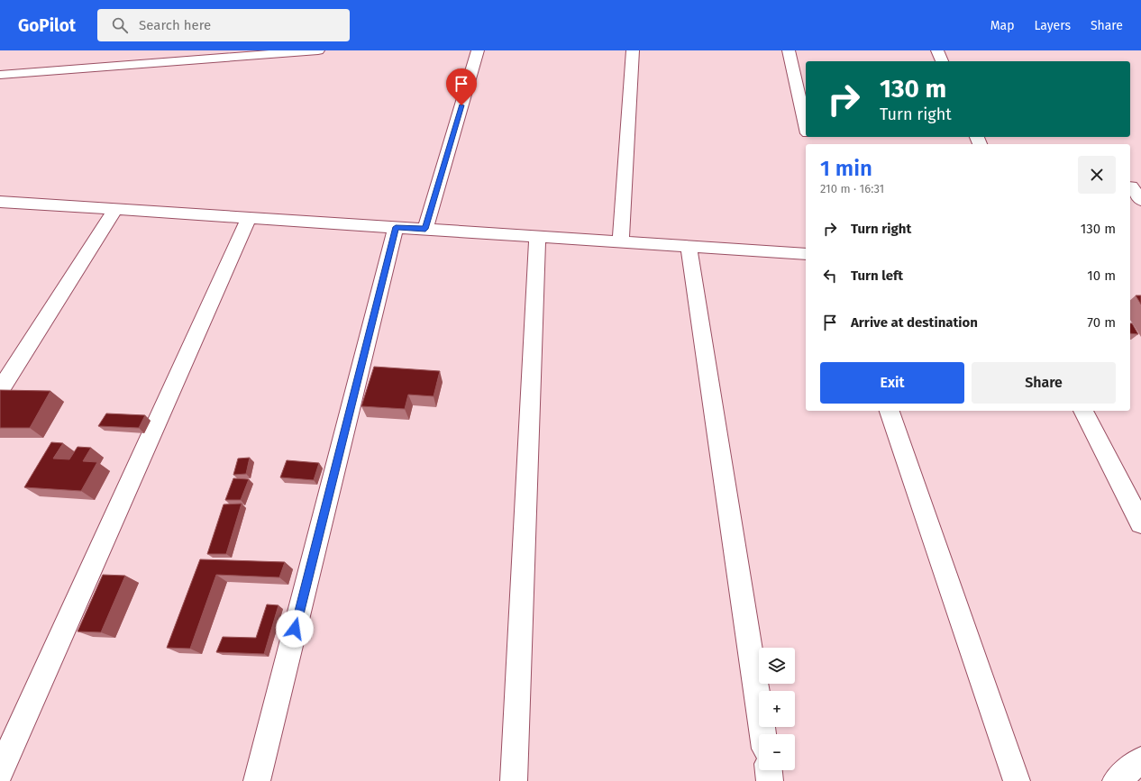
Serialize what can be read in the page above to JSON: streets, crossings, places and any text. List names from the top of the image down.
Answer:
{
  "page": {
    "header": "GoPilot",
    "search": "Search here",
    "nav": ["Map", "Layers", "Share"],
    "turn": ["130 m", "Turn right"],
    "heading": ["1 min", "210 m · 16:31"],
    "list": [
      {
        "name": "Turn right",
        "value": "130 m"
      },
      {
        "name": "Turn left",
        "value": "10 m"
      },
      {
        "name": "Arrive at destination",
        "value": "70 m"
      }
    ],
    "buttons": ["Exit", "Share"],
    "map_buttons": ["+", "−"]
  }
}
